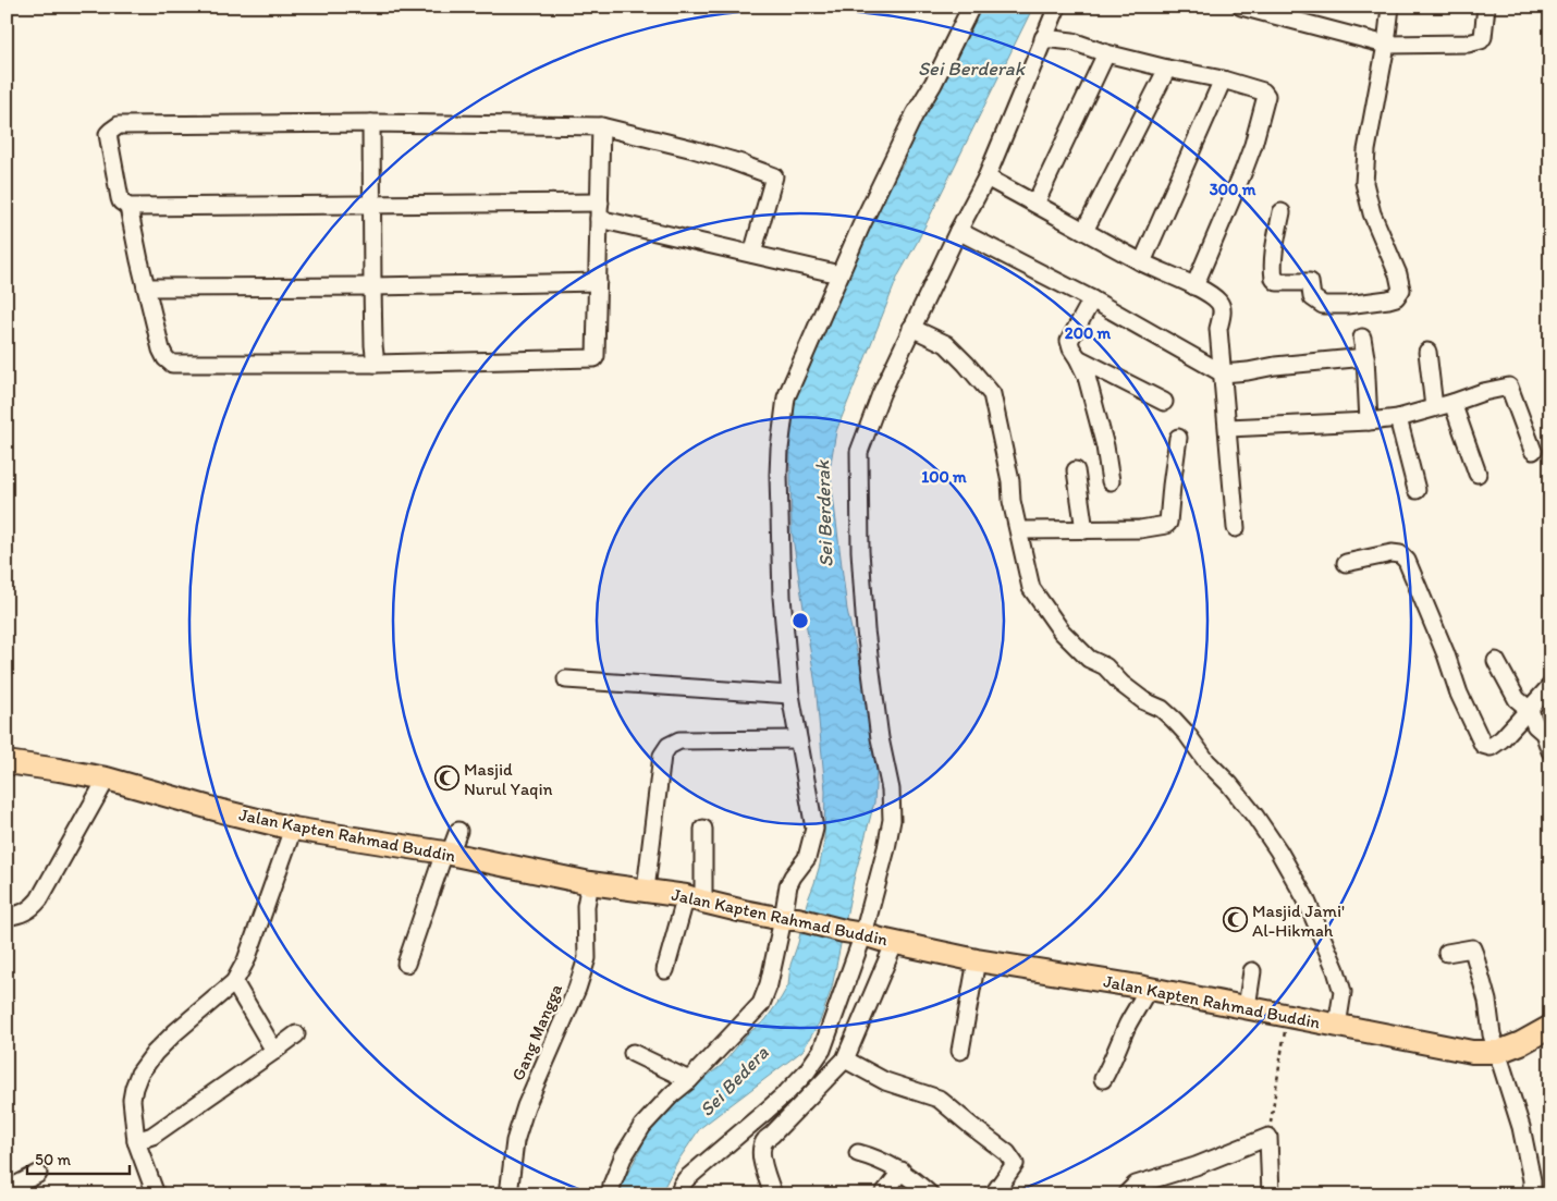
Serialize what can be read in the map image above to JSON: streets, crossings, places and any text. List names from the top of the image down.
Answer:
{
  "streets": {
    "main road": ["Jalan Kapten Rahmad Buddin"],
    "street": ["Gang Mangga"]
  },
  "crossings": [
    ["Jalan Kapten Rahmad Buddin", "Gang Mangga"]
  ],
  "water": ["Sei Berderak", "Sei Bedera"],
  "places": {
    "mosque": ["Masjid Nurul Yaqin", "Masjid Jami' Al-Hikmah"]
  },
  "scale_bar": "50 m",
  "rings": ["300 m", "200 m", "100 m"]
}
